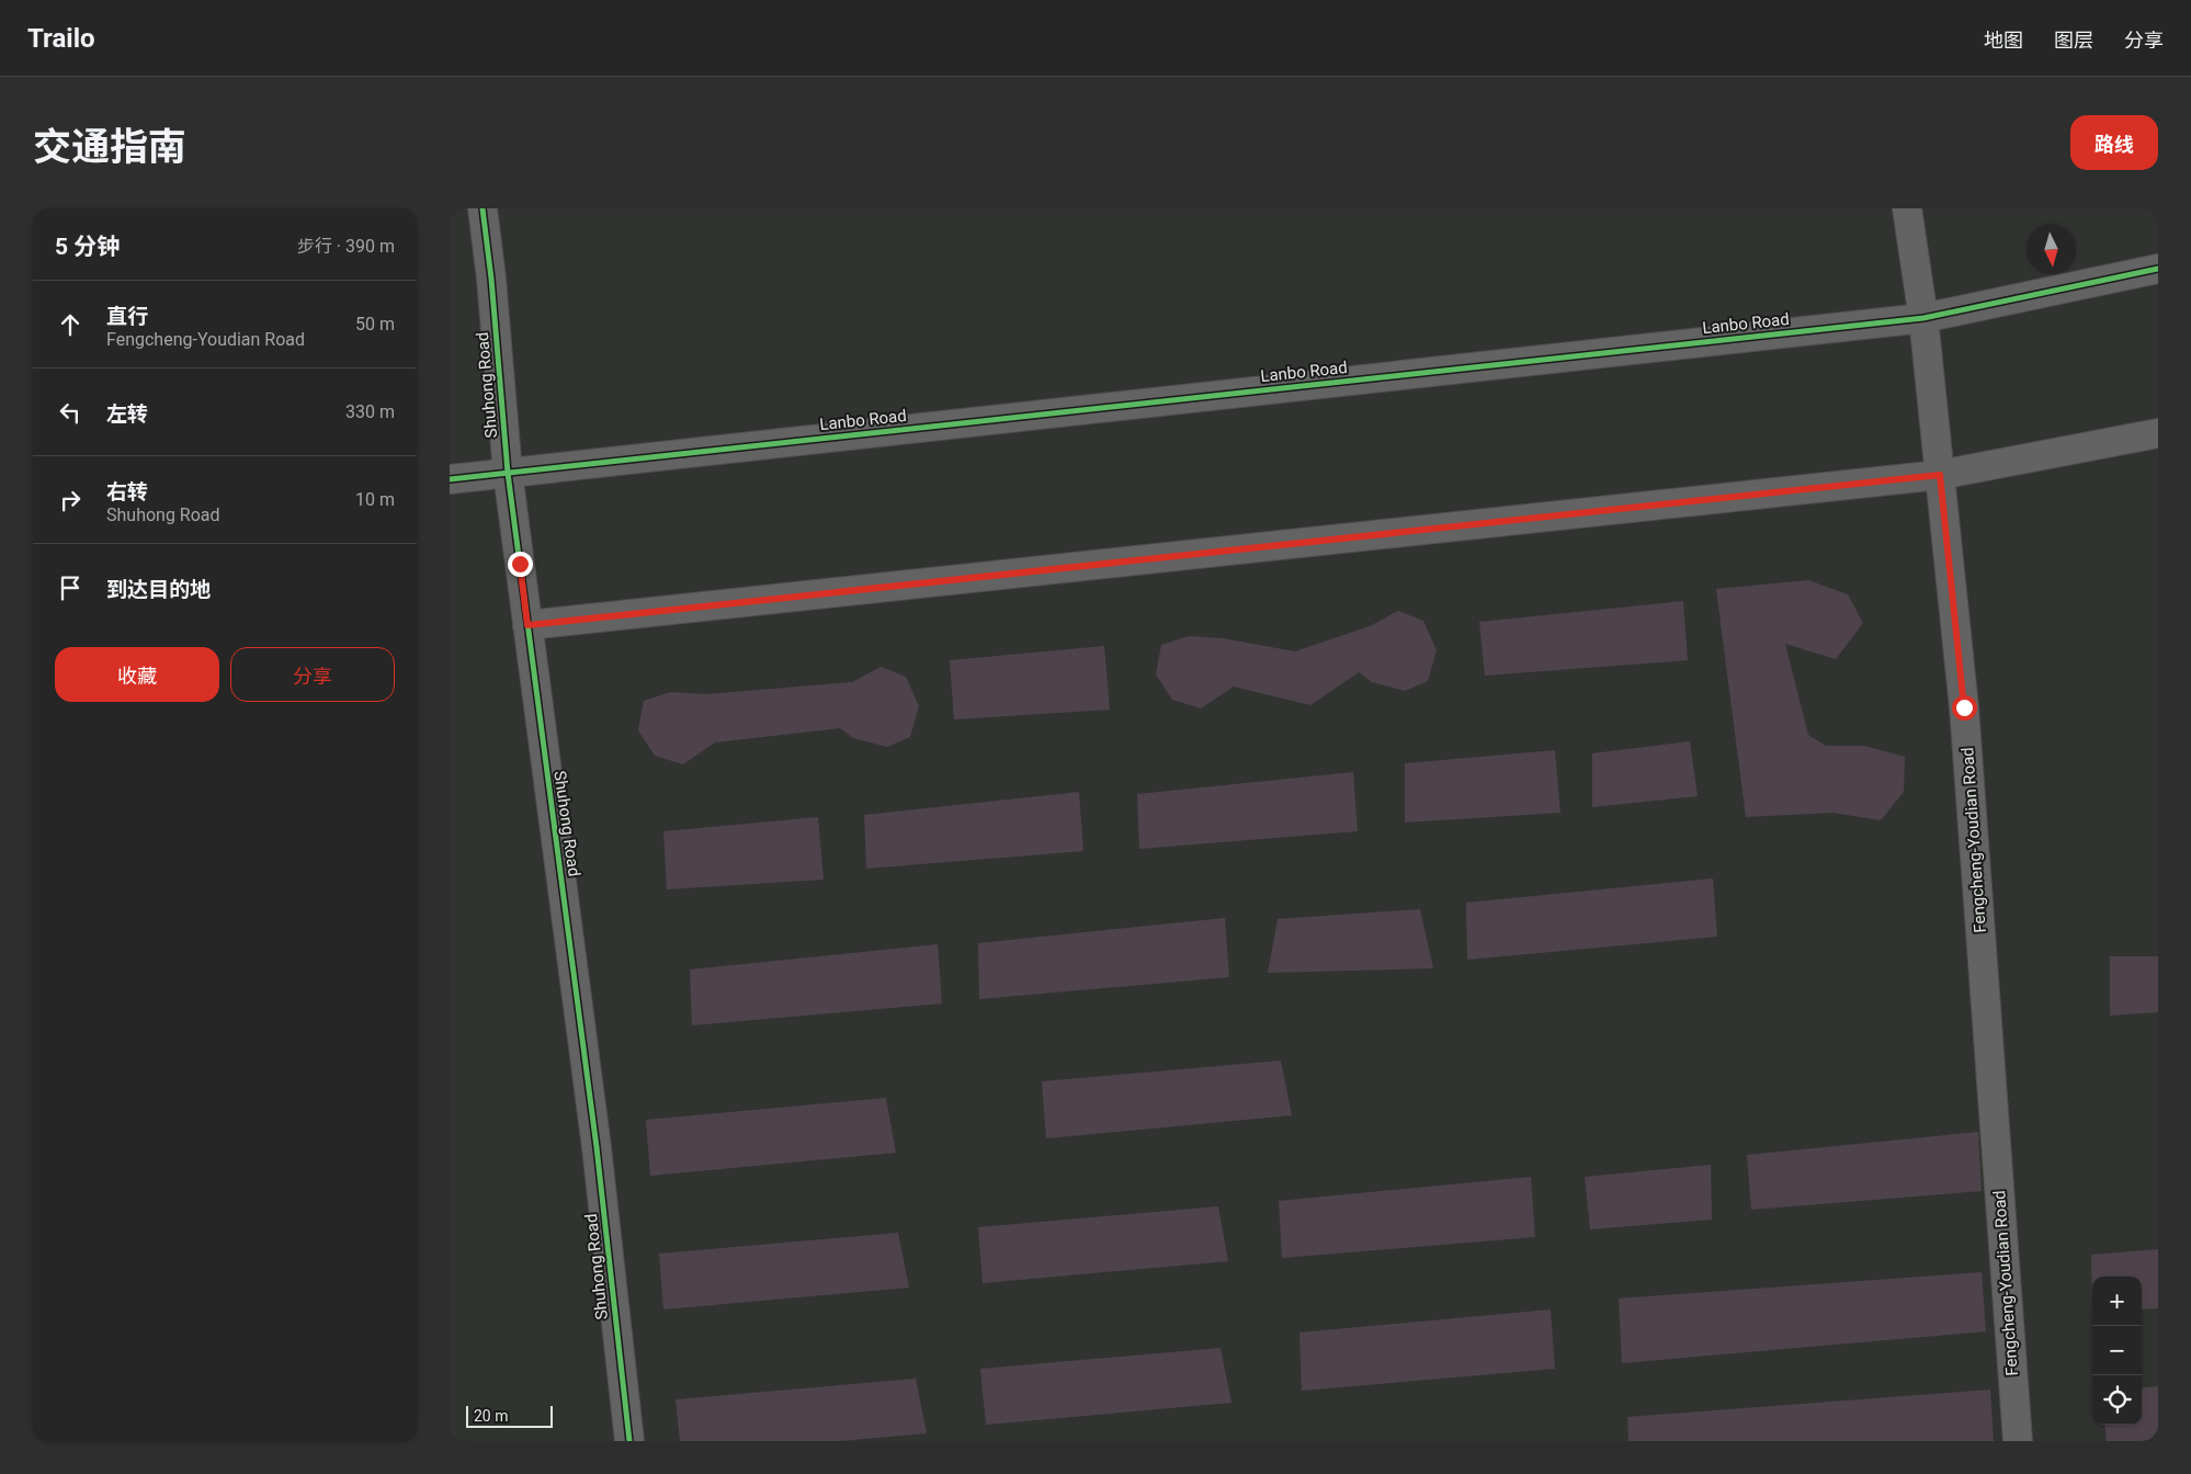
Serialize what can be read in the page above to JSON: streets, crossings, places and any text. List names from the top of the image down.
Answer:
{
  "streets": {
    "street": ["Lanbo Road", "Shuhong Road", "Fengcheng-Youdian Road"]
  },
  "crossings": [
    ["Lanbo Road", "Shuhong Road"],
    ["Lanbo Road", "Fengcheng-Youdian Road"]
  ],
  "scale_bar": "20 m",
  "north": "bottom",
  "page": {
    "header": "Trailo",
    "nav": ["地图", "图层", "分享"],
    "title": "交通指南",
    "buttons": [
      "路线",
      ["收藏", "分享"]
    ],
    "heading": ["5 分钟", "步行 · 390 m"],
    "list": [
      ["直行", "Fengcheng-Youdian Road", "50 m"],
      ["左转", "330 m"],
      ["右转", "Shuhong Road", "10 m"],
      "到达目的地"
    ],
    "map_buttons": ["+", "−"],
    "scale": "20 m"
  }
}
